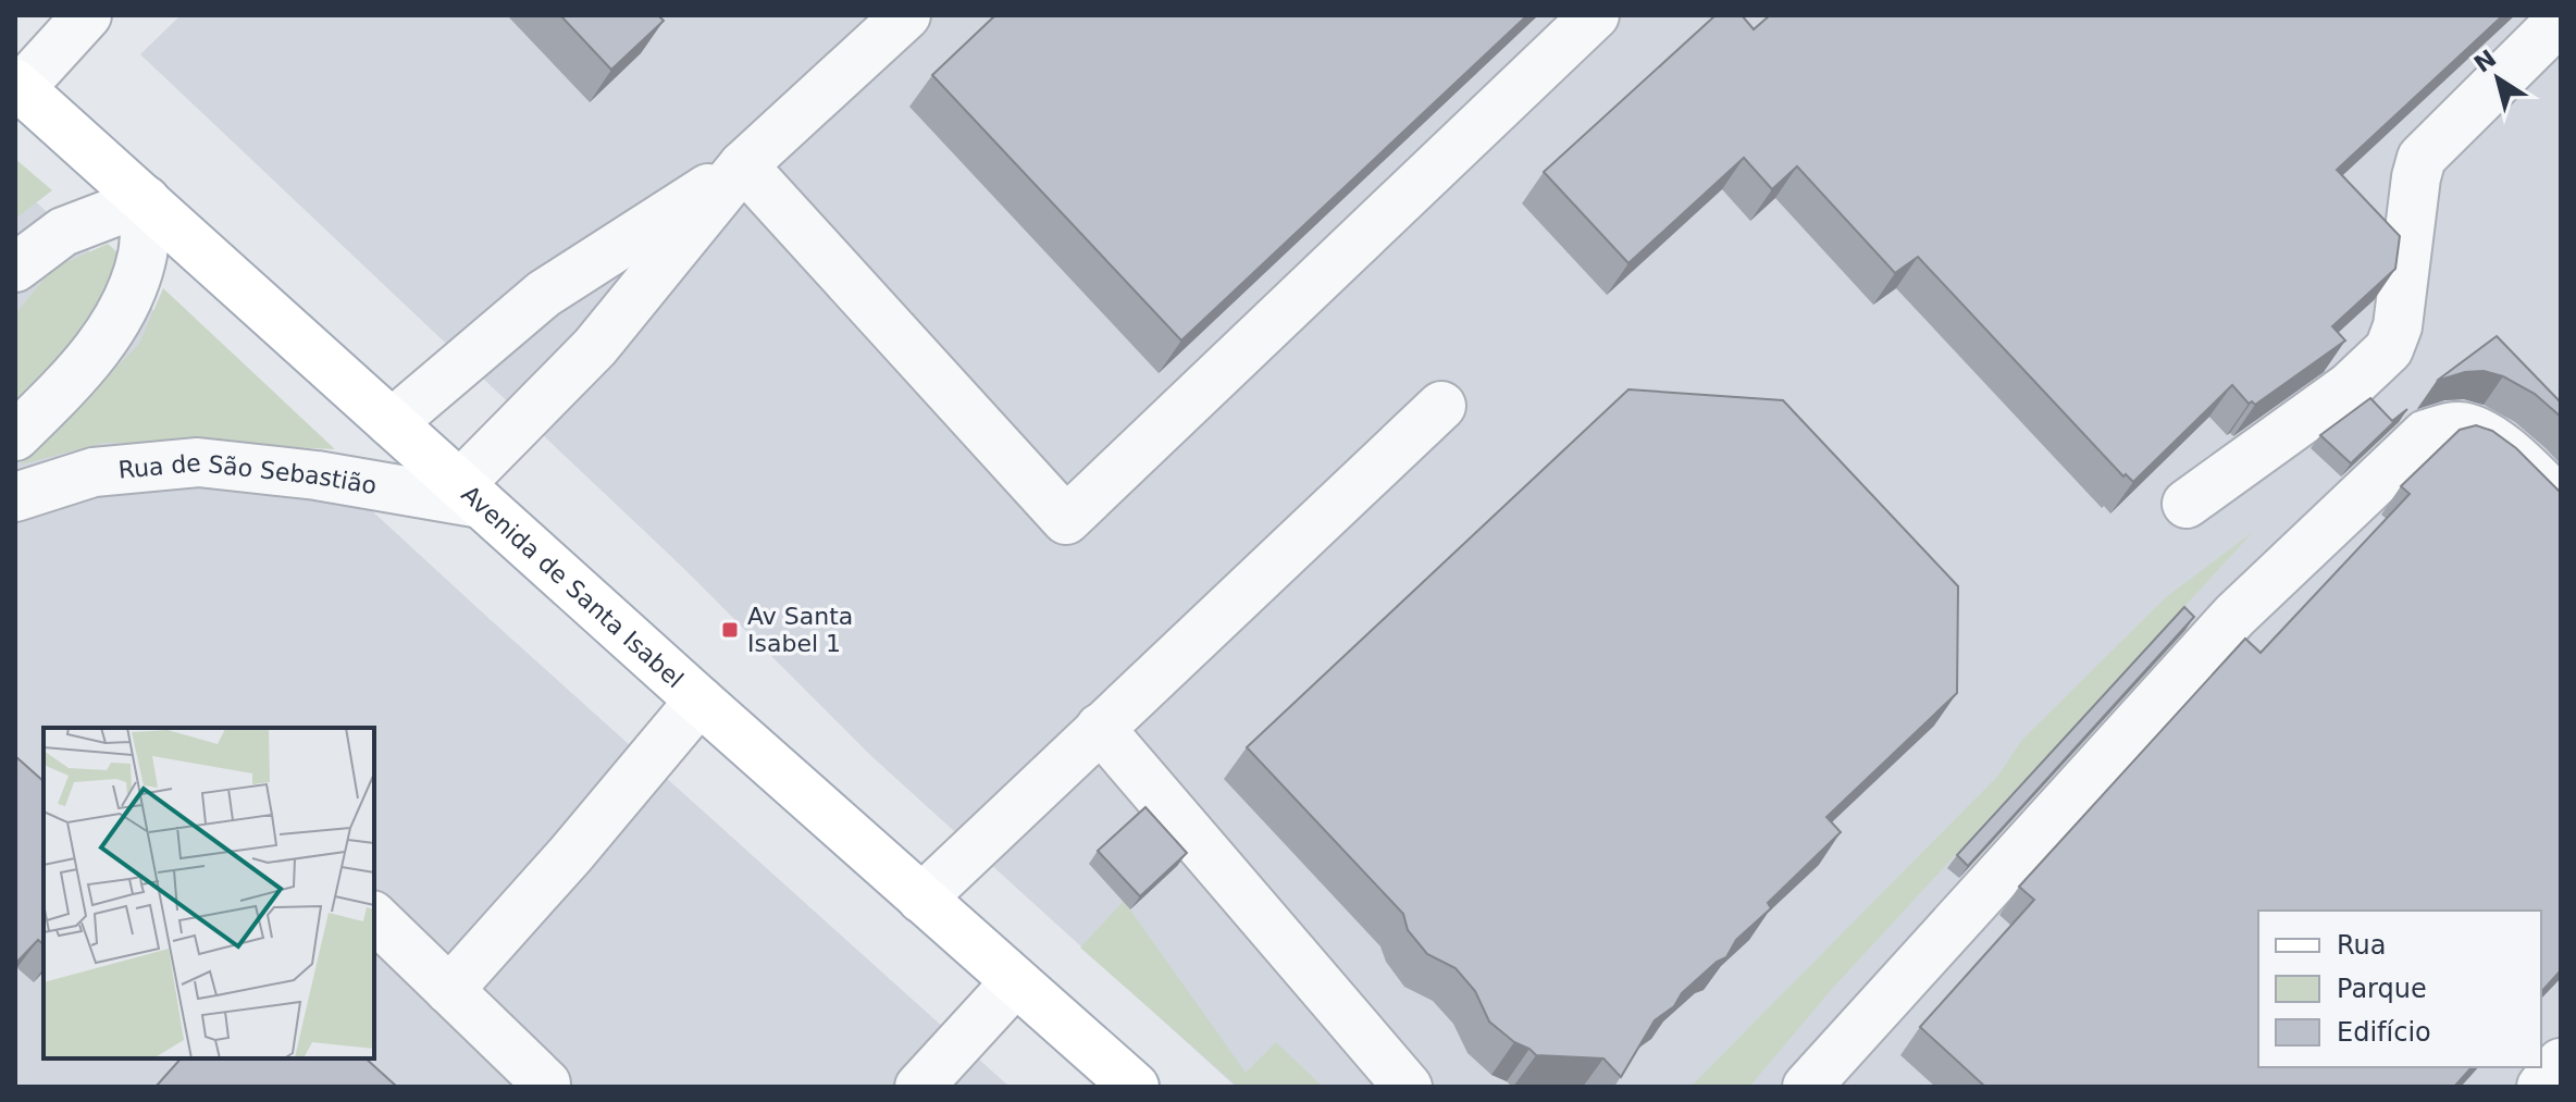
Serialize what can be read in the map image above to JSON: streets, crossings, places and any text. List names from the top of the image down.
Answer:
{
  "streets": {
    "main road": ["Avenida de Santa Isabel"],
    "street": ["Rua de São Sebastião"]
  },
  "crossings": [
    ["Rua de São Sebastião", "Avenida de Santa Isabel"]
  ],
  "places": {
    "transit": ["Av Santa Isabel 1"]
  },
  "legend": ["Rua", "Parque", "Edifício"],
  "north": "top left"
}
